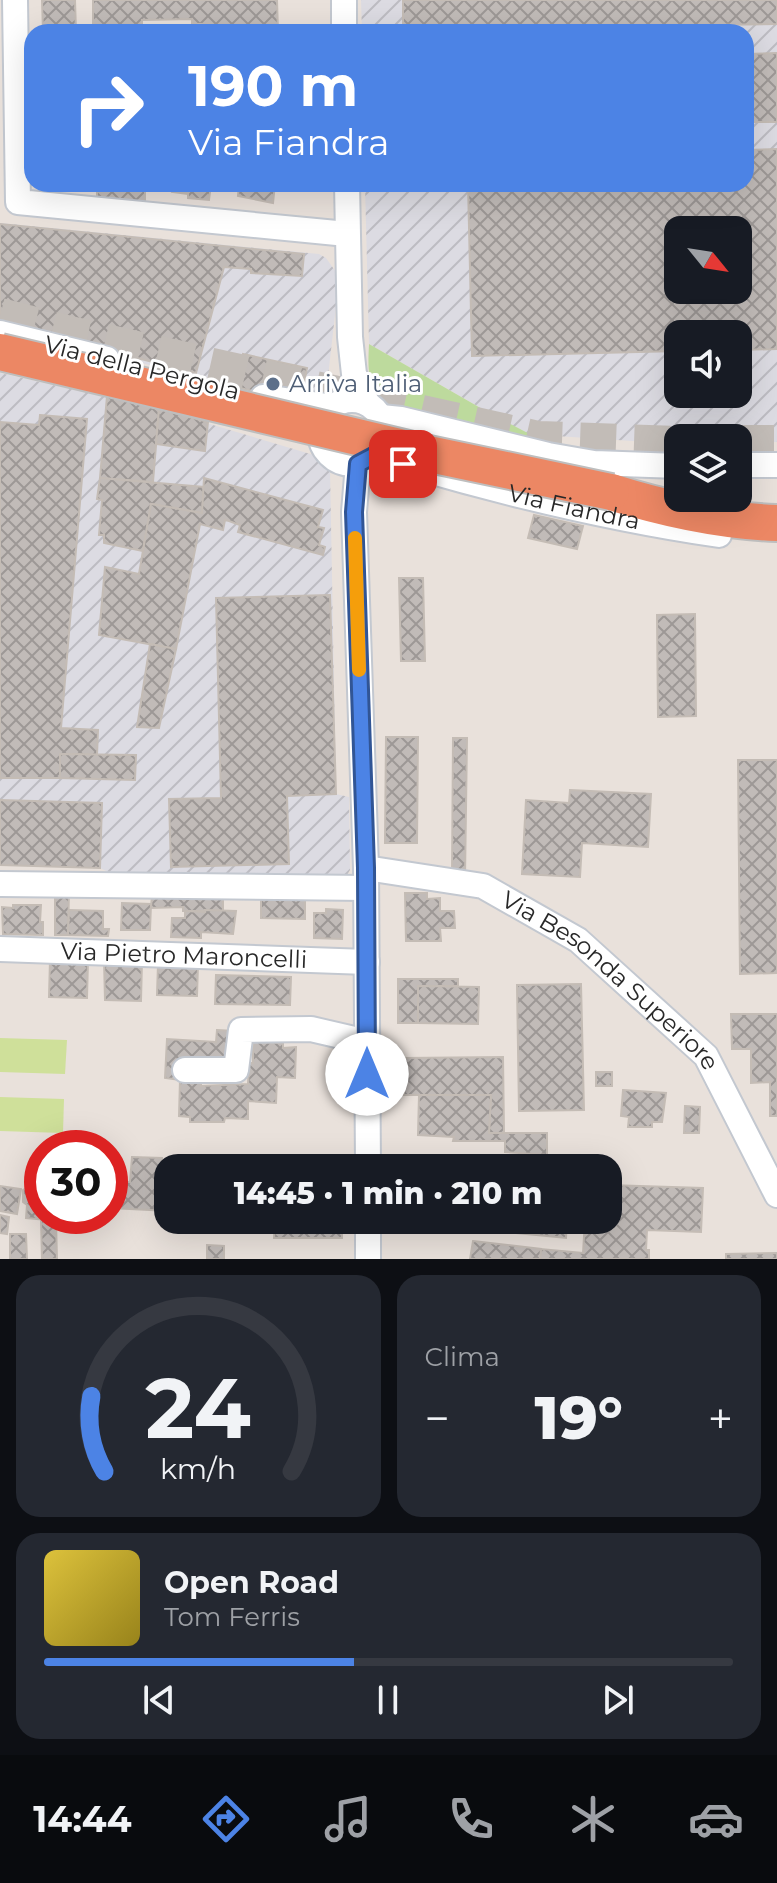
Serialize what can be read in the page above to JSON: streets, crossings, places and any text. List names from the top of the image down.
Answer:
{
  "streets": {
    "street": [
      "Via della Pergola",
      "Via Fiandra",
      "Via Pietro Maroncelli",
      "Via Besonda Superiore"
    ]
  },
  "crossings": [
    ["Via della Pergola", "Via Fiandra"]
  ],
  "places": ["Arriva Italia"],
  "north": "bottom right",
  "page": {
    "turn": ["190 m", "Via Fiandra"],
    "limit": "30",
    "trip": "14:45 · 1 min · 210 m",
    "tile": "Clima",
    "heat": ["−", "19°", "+"],
    "song": ["Open Road", "Tom Ferris"],
    "tabs": "14:44",
    "gauge": ["24", "km/h"]
  }
}
